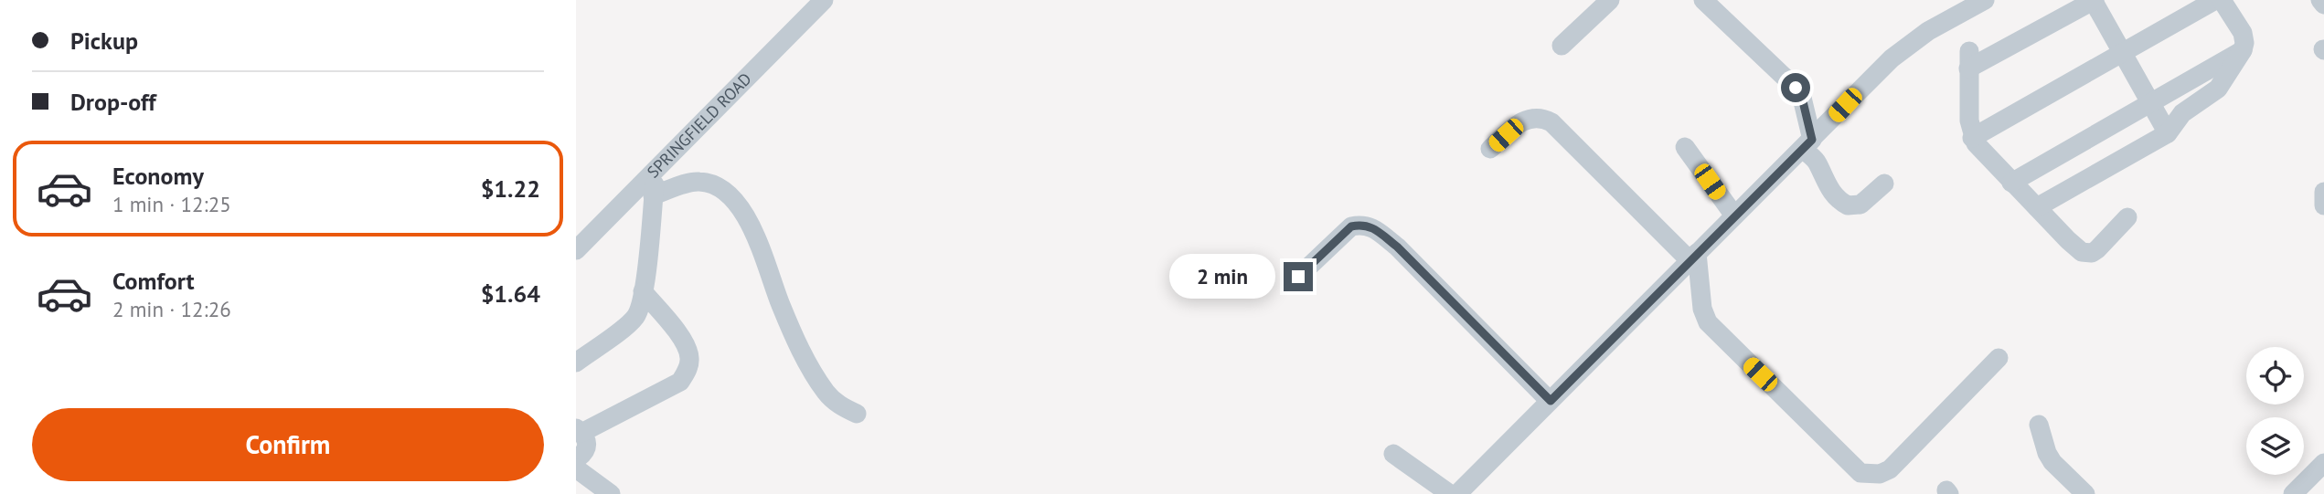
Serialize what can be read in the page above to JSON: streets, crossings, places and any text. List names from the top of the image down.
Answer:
{
  "streets": {
    "street": ["SPRINGFIELD ROAD"]
  },
  "page": {
    "banner": ["Pickup", "Drop-off"],
    "list": [
      {
        "name": "Economy",
        "note": "1 min · 12:25",
        "value": "$1.22"
      },
      {
        "name": "Comfort",
        "note": "2 min · 12:26",
        "value": "$1.64"
      }
    ],
    "bubble": "2 min",
    "buttons": "Confirm"
  }
}
